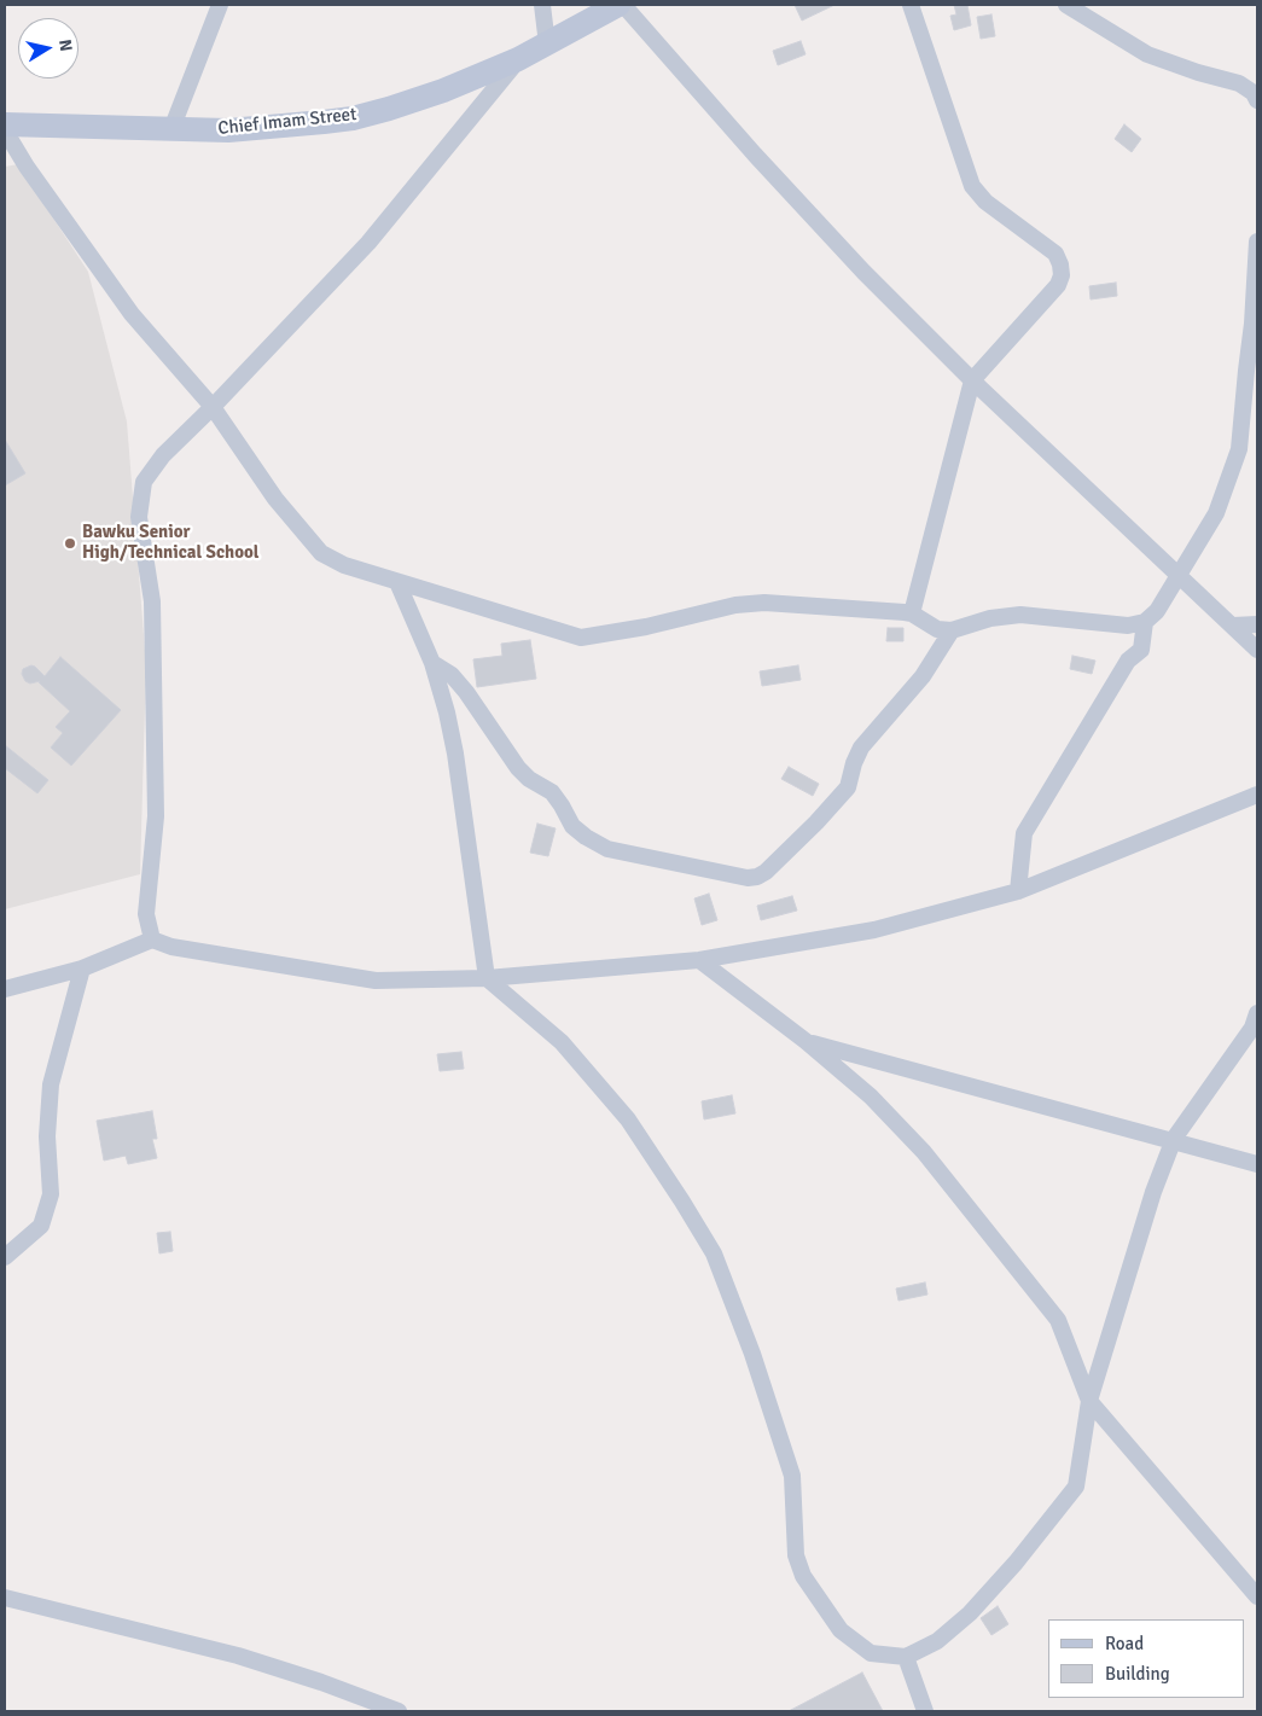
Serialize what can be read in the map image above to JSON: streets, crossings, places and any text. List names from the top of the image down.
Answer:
{
  "streets": {
    "street": ["Chief Imam Street"]
  },
  "places": ["Bawku Senior High/Technical School"],
  "legend": ["Road", "Building"],
  "north": "right"
}
